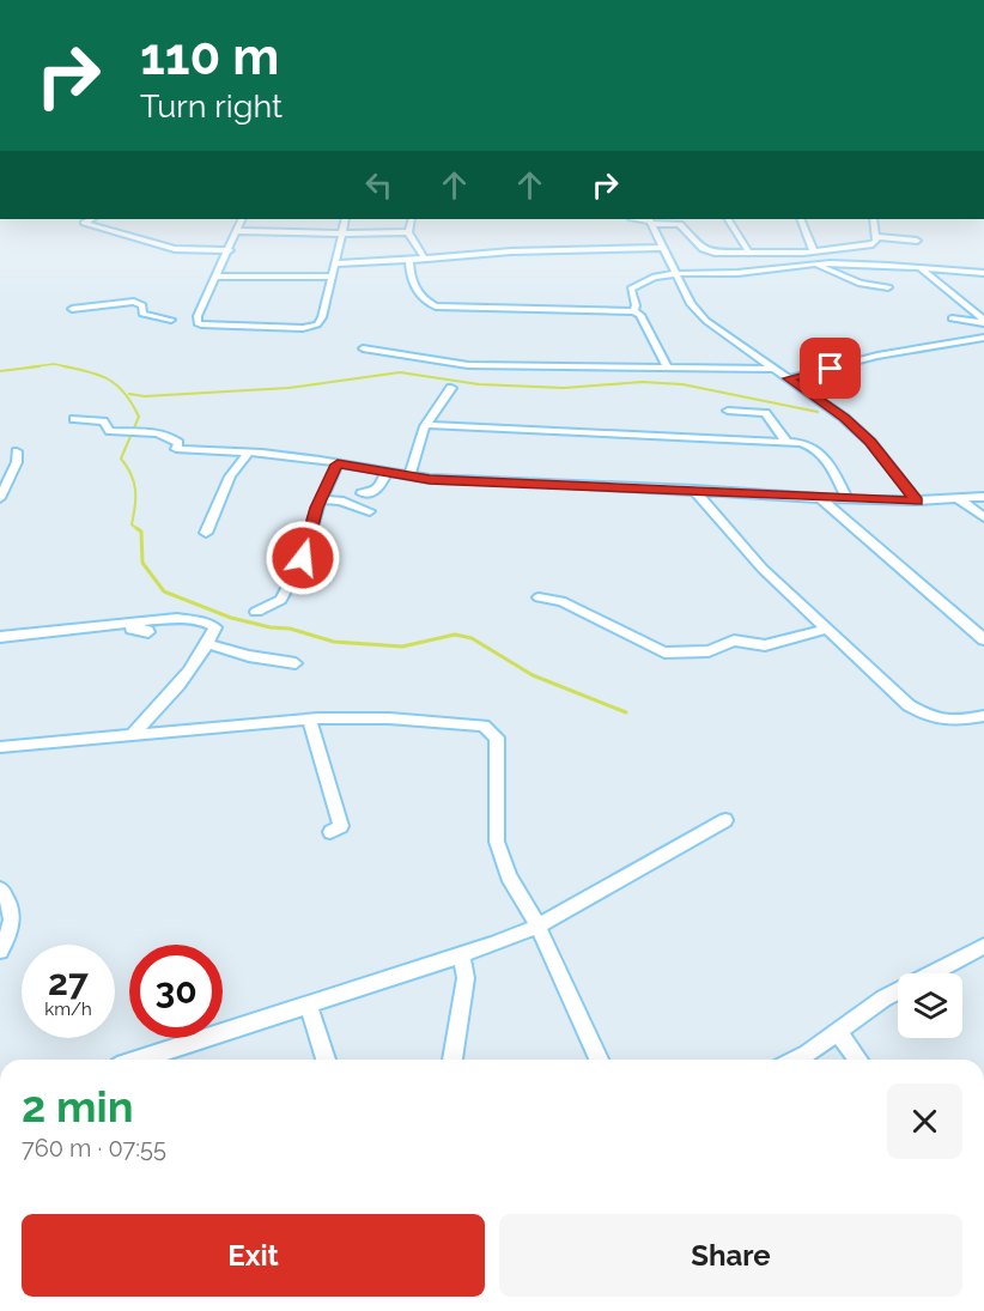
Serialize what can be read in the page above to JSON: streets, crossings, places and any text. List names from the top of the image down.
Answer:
{
  "page": {
    "turn": ["110 m", "Turn right"],
    "speed": "27 km/h",
    "limit": "30",
    "heading": ["2 min", "760 m · 07:55"],
    "buttons": ["Exit", "Share"]
  }
}
